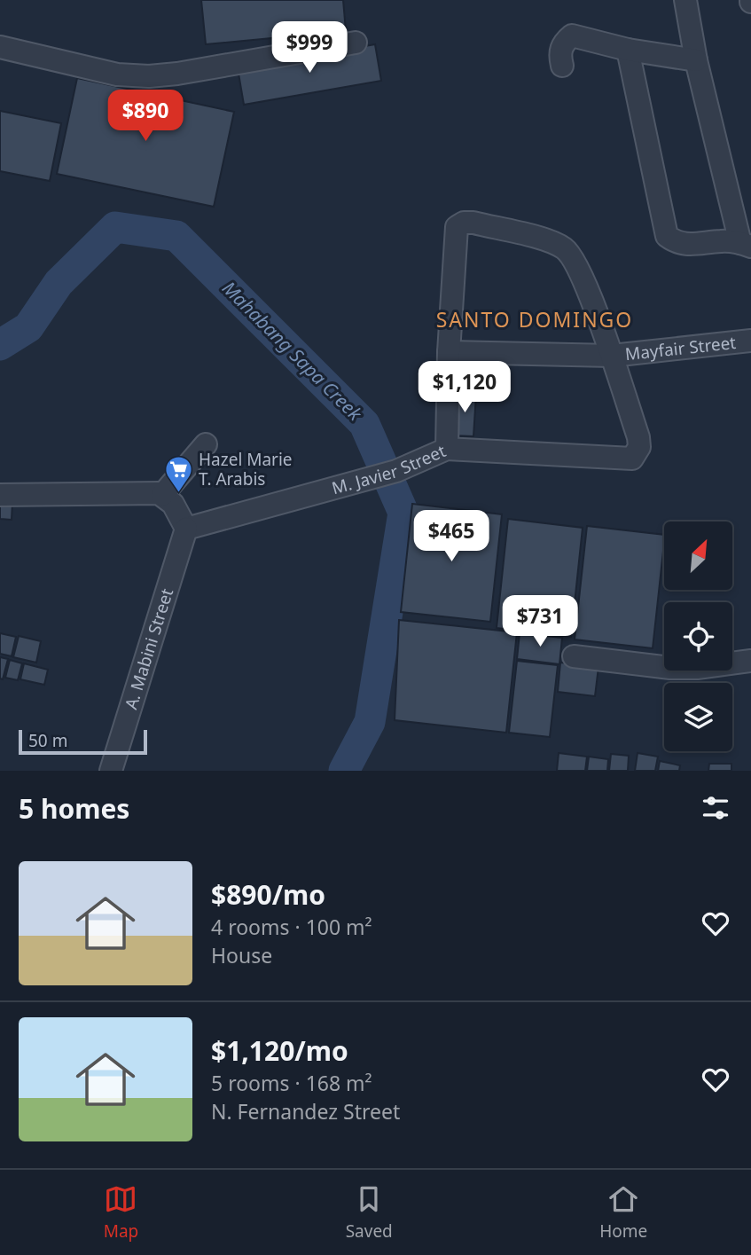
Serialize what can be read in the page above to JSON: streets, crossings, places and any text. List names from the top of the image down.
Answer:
{
  "streets": {
    "street": ["Mayfair Street", "M. Javier Street", "A. Mabini Street"]
  },
  "crossings": [
    ["Mayfair Street", "M. Javier Street"],
    ["M. Javier Street", "A. Mabini Street"]
  ],
  "districts": ["SANTO DOMINGO"],
  "water": ["Mahabang Sapa Creek"],
  "places": {
    "supermarket": ["Hazel Marie T. Arabis"]
  },
  "scale_bar": "50 m",
  "north": "top right",
  "page": {
    "price": [
      "$999",
      "$890",
      "$1,120",
      "$465",
      "$731"
    ],
    "scale": "50 m",
    "heading": "5 homes",
    "list": [
      {
        "name": "$890/mo",
        "note": "4 rooms · 100 m² · House"
      },
      {
        "name": "$1,120/mo",
        "note": "5 rooms · 168 m² · N. Fernandez Street"
      }
    ],
    "tabs": ["Map", "Saved", "Home"]
  }
}
